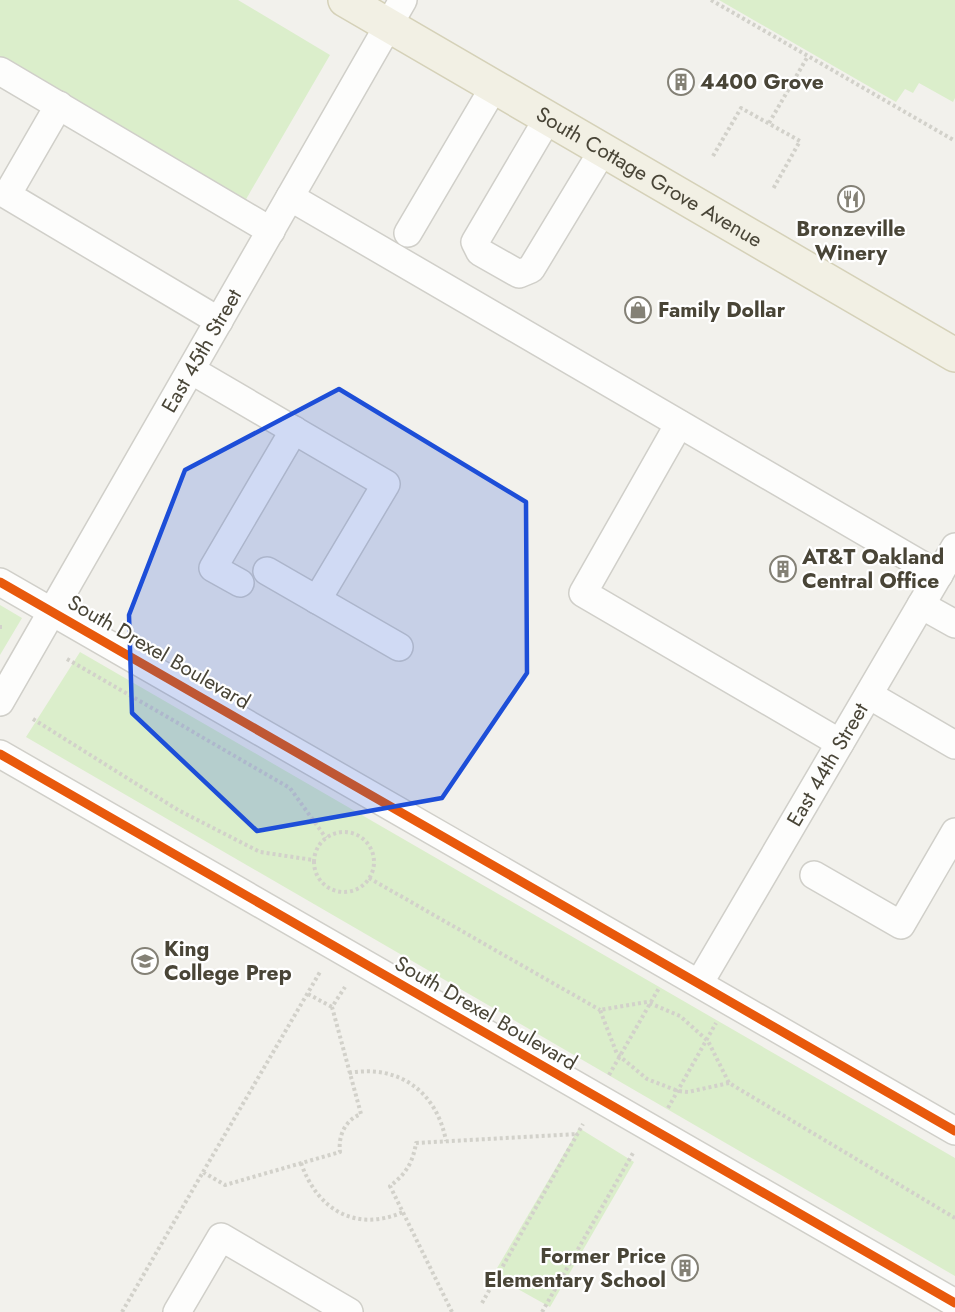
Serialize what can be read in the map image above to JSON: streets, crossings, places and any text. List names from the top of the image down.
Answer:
{
  "streets": {
    "main road": ["South Cottage Grove Avenue"],
    "street": ["East 45th Street", "South Drexel Boulevard", "East 44th Street"]
  },
  "crossings": [
    ["South Cottage Grove Avenue", "East 45th Street"],
    ["East 45th Street", "South Drexel Boulevard"],
    ["South Drexel Boulevard", "East 44th Street"]
  ],
  "places": {
    "building": ["4400 Grove", "AT&T Oakland Central Office", "Former Price Elementary School"],
    "restaurant": ["Bronzeville Winery"],
    "shop": ["Family Dollar"],
    "school or university": ["King College Prep"]
  }
}
